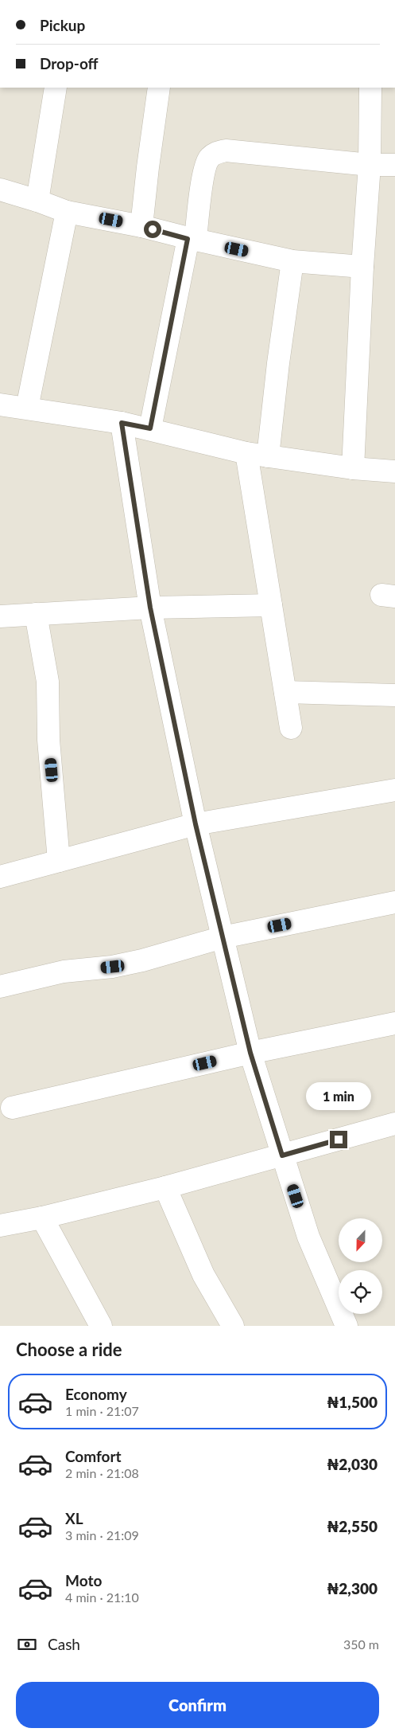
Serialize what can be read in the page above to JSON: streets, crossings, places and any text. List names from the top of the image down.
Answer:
{
  "north": "bottom",
  "page": {
    "banner": ["Pickup", "Drop-off"],
    "bubble": "1 min",
    "heading": "Choose a ride",
    "list": [
      {
        "name": "Economy",
        "note": "1 min · 21:07",
        "value": "₦1,500"
      },
      {
        "name": "Comfort",
        "note": "2 min · 21:08",
        "value": "₦2,030"
      },
      {
        "name": "XL",
        "note": "3 min · 21:09",
        "value": "₦2,550"
      },
      {
        "name": "Moto",
        "note": "4 min · 21:10",
        "value": "₦2,300"
      }
    ],
    "pay": ["Cash", "350 m"],
    "buttons": "Confirm"
  }
}
